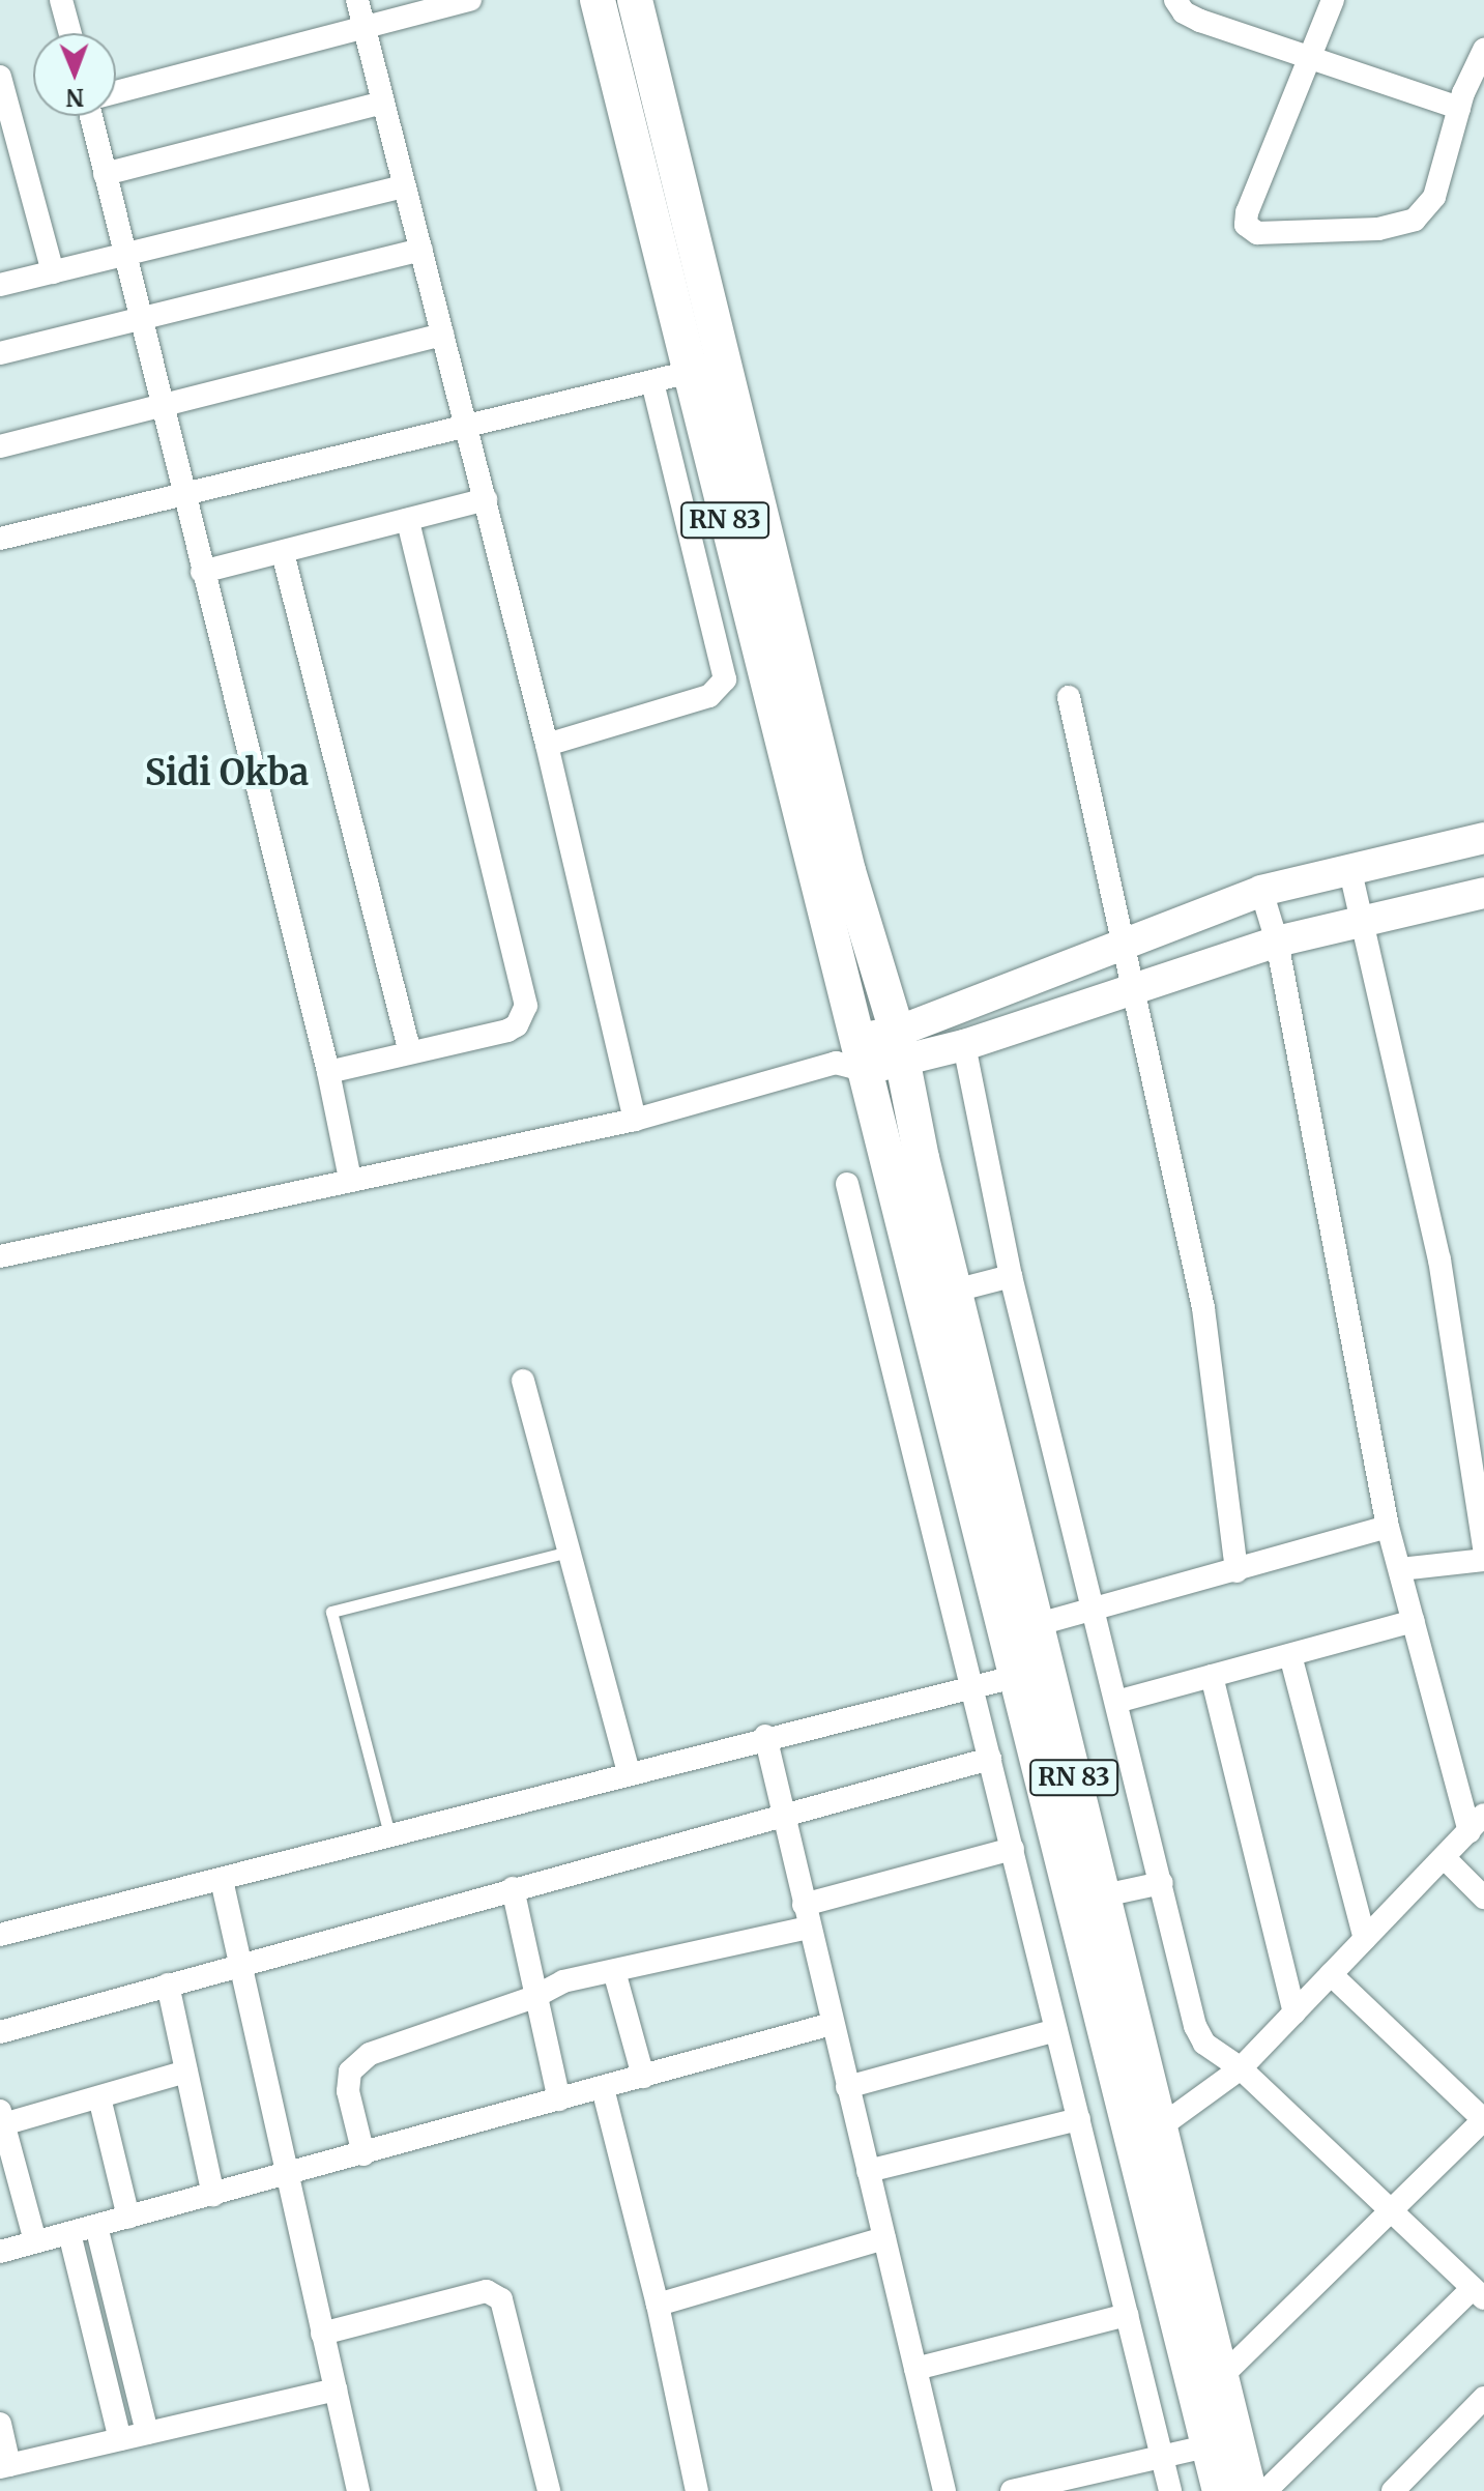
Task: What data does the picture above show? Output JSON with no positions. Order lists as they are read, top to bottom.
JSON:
{
  "streets": {
    "main road": ["RN 83"]
  },
  "districts": ["Sidi Okba"],
  "north": "bottom"
}
